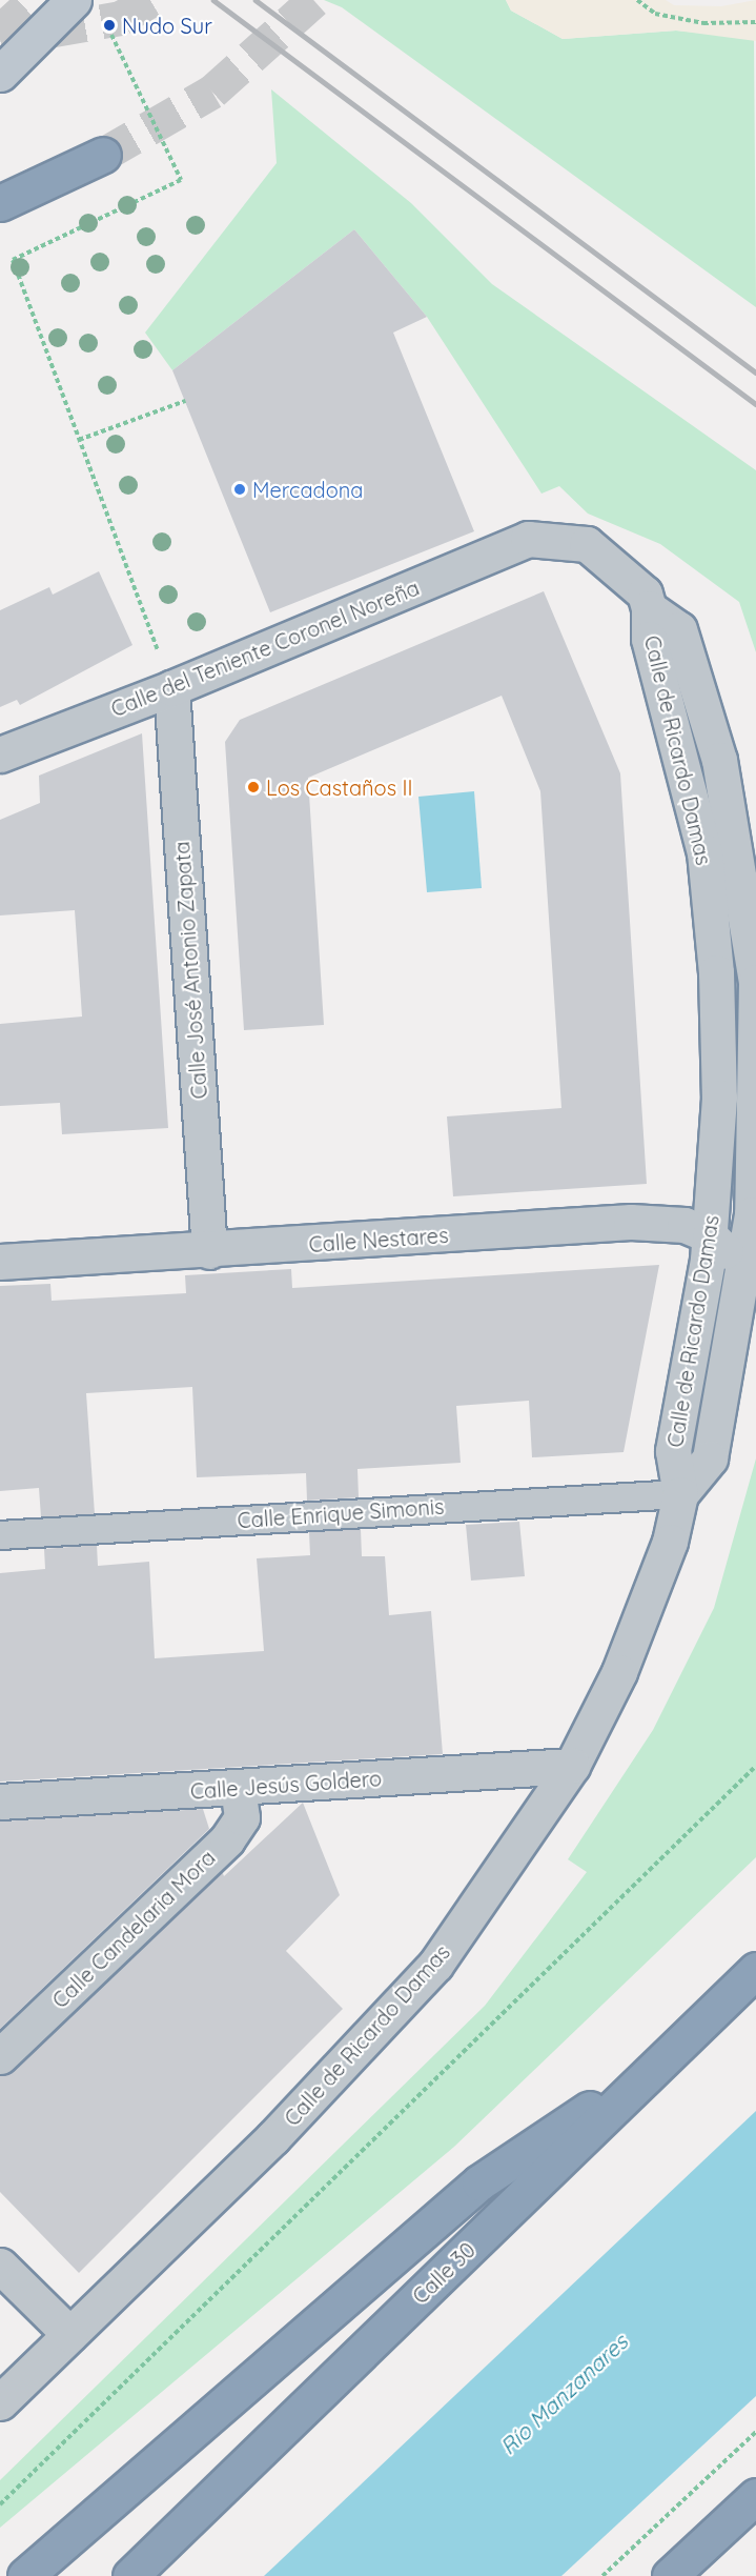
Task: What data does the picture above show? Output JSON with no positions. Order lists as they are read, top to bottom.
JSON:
{
  "streets": {
    "highway": ["Calle 30"],
    "street": [
      "Calle del Teniente Coronel Noreña",
      "Calle de Ricardo Damas",
      "Calle José Antonio Zapata",
      "Calle Nestares",
      "Calle Jesús Goldero",
      "Calle Candelaria Mora"
    ],
    "lane": ["Calle Enrique Simonis"]
  },
  "crossings": [
    ["Calle del Teniente Coronel Noreña", "Calle de Ricardo Damas"],
    ["Calle del Teniente Coronel Noreña", "Calle José Antonio Zapata"],
    ["Calle de Ricardo Damas", "Calle Nestares"],
    ["Calle de Ricardo Damas", "Calle Enrique Simonis"],
    ["Calle de Ricardo Damas", "Calle Jesús Goldero"],
    ["Calle José Antonio Zapata", "Calle Nestares"],
    ["Calle Jesús Goldero", "Calle Candelaria Mora"]
  ],
  "water": ["Río Manzanares"],
  "places": ["Nudo Sur", "Mercadona", "Los Castaños II"]
}
